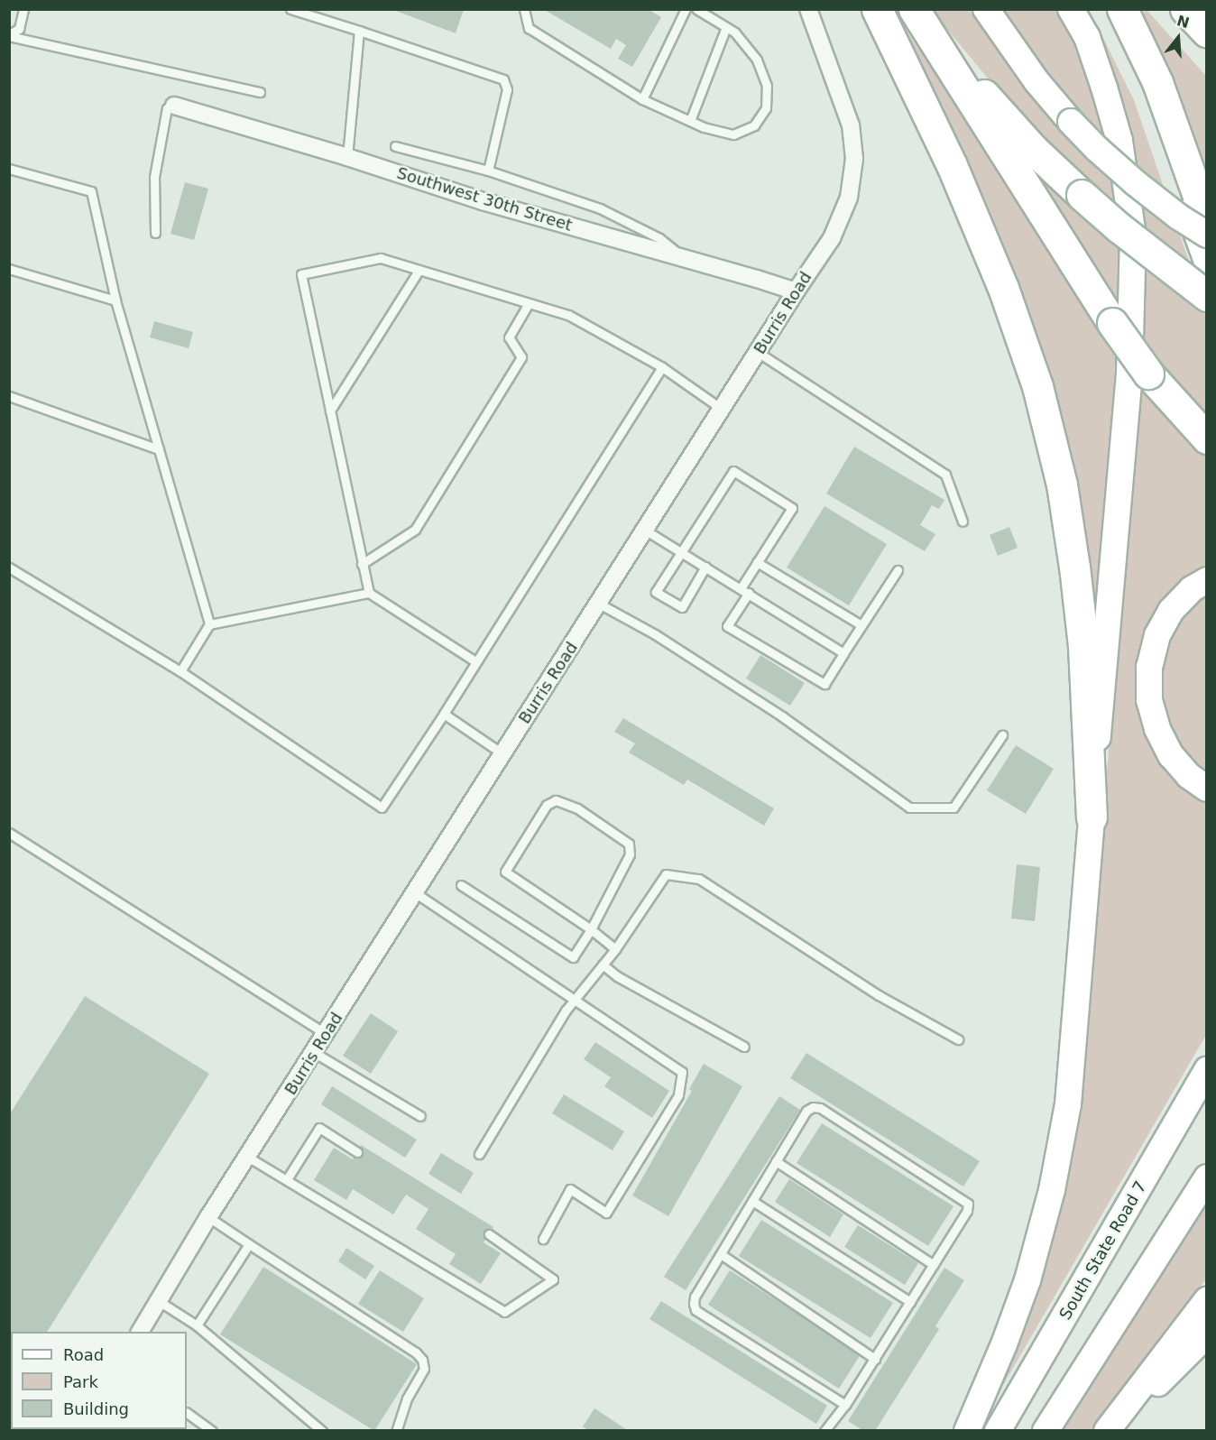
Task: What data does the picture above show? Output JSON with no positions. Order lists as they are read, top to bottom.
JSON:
{
  "streets": {
    "main road": ["South State Road 7"],
    "street": ["Southwest 30th Street", "Burris Road"]
  },
  "crossings": [
    ["Southwest 30th Street", "Burris Road"]
  ],
  "legend": ["Road", "Park", "Building"],
  "north": "top"
}
